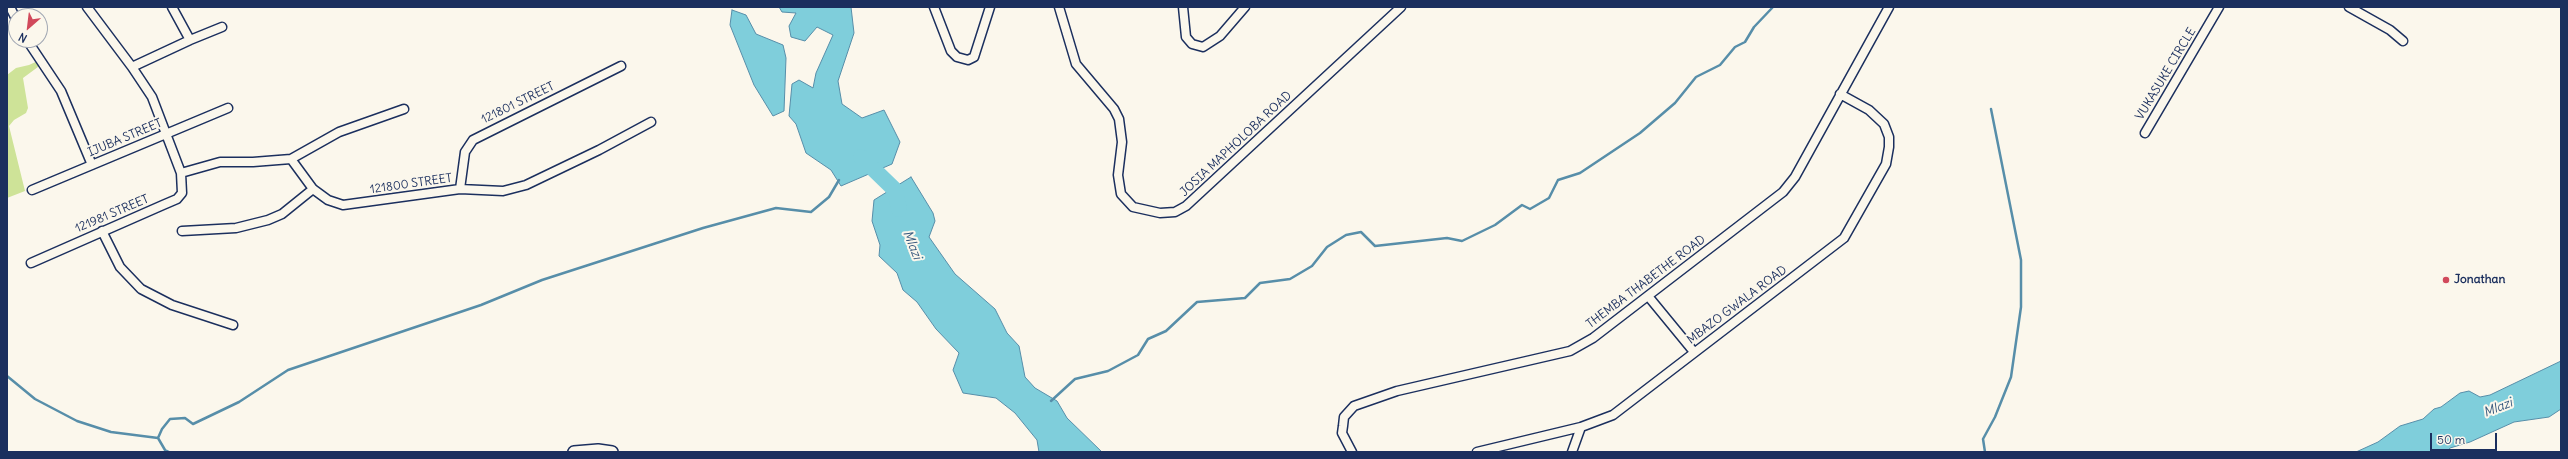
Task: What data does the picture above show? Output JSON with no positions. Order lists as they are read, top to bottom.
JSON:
{
  "streets": {
    "street": [
      "VUKASUKE CIRCLE",
      "121801 STREET",
      "IJUBA STREET",
      "JOSIA MAPHOLOBA ROAD",
      "121800 STREET",
      "121981 STREET",
      "THEMBA THABETHE ROAD",
      "MBAZO GWALA ROAD"
    ]
  },
  "crossings": [
    ["121801 STREET", "121800 STREET"],
    ["THEMBA THABETHE ROAD", "MBAZO GWALA ROAD"]
  ],
  "water": ["Mlazi"],
  "places": ["Jonathan"],
  "scale_bar": "50 m",
  "north": "bottom left"
}
